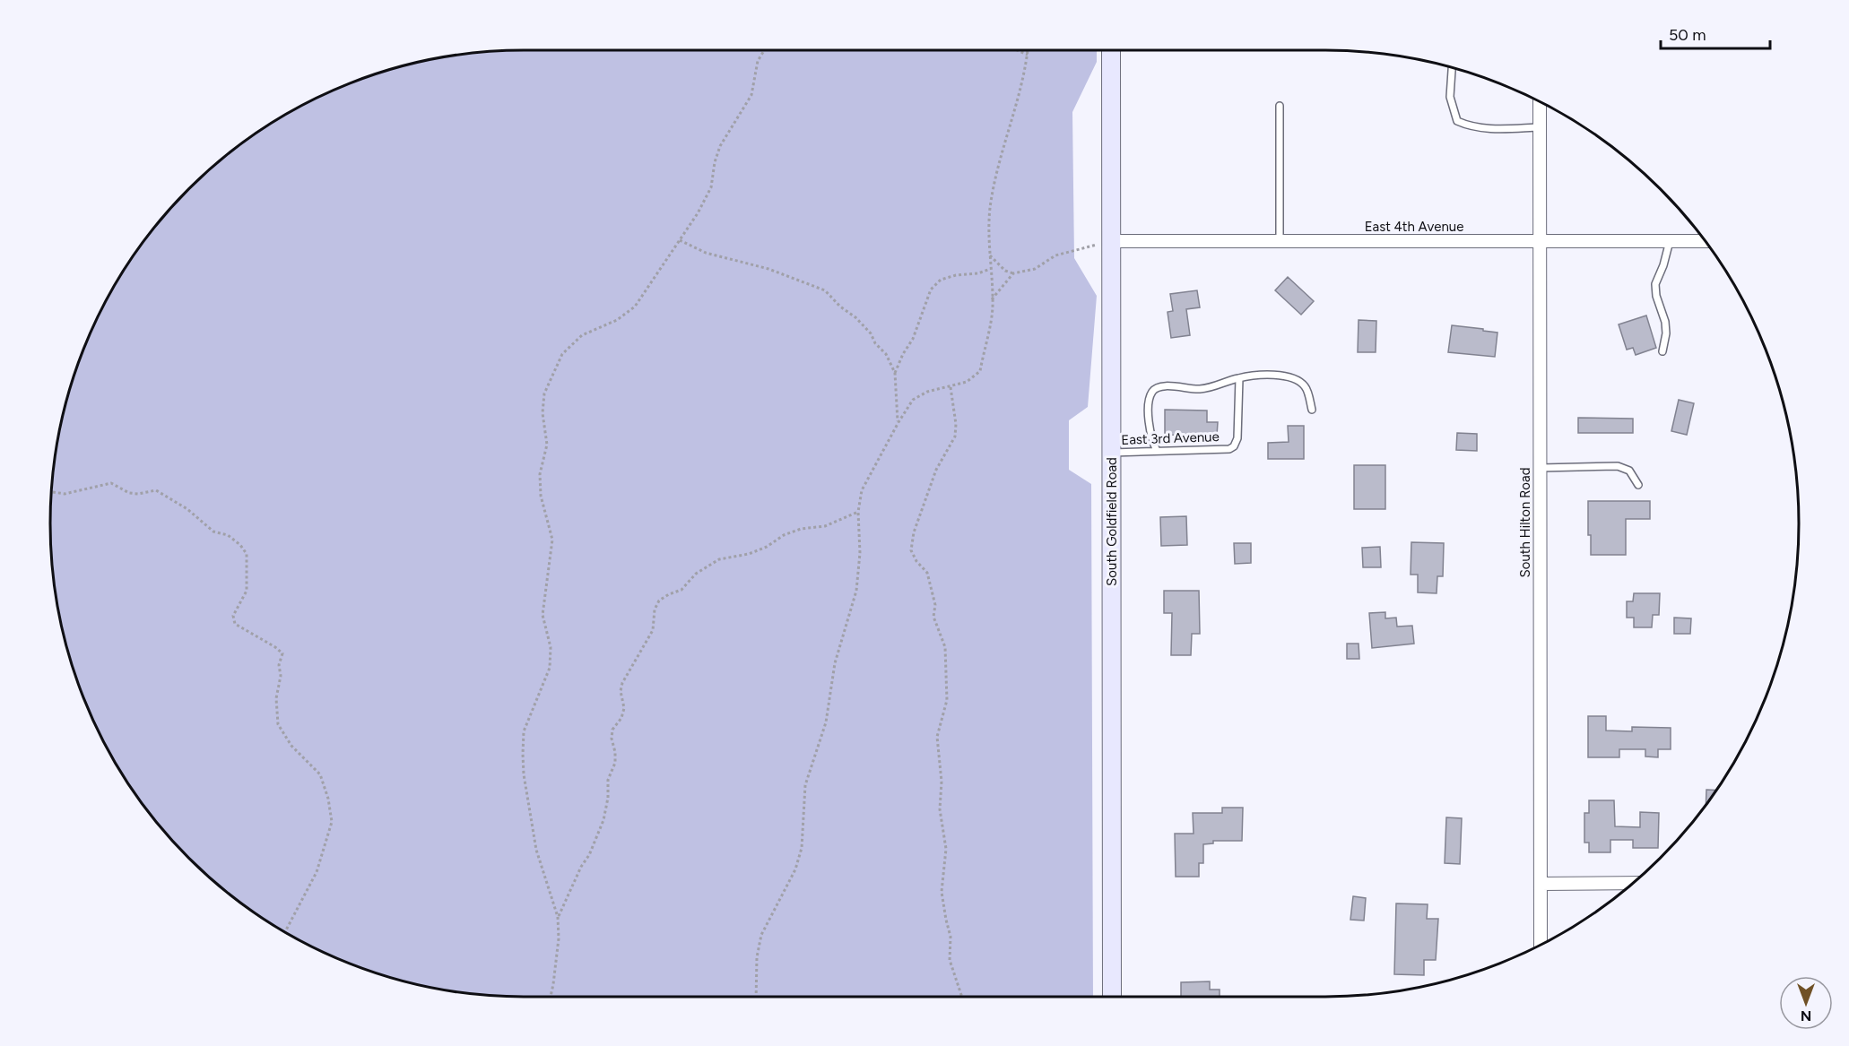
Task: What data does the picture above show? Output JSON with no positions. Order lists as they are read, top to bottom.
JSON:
{
  "streets": {
    "main road": ["South Goldfield Road"],
    "street": ["East 4th Avenue", "South Hilton Road"],
    "lane": ["East 3rd Avenue"]
  },
  "crossings": [
    ["East 4th Avenue", "South Goldfield Road"],
    ["East 4th Avenue", "South Hilton Road"],
    ["East 3rd Avenue", "South Goldfield Road"]
  ],
  "scale_bar": "50 m",
  "north": "bottom"
}
